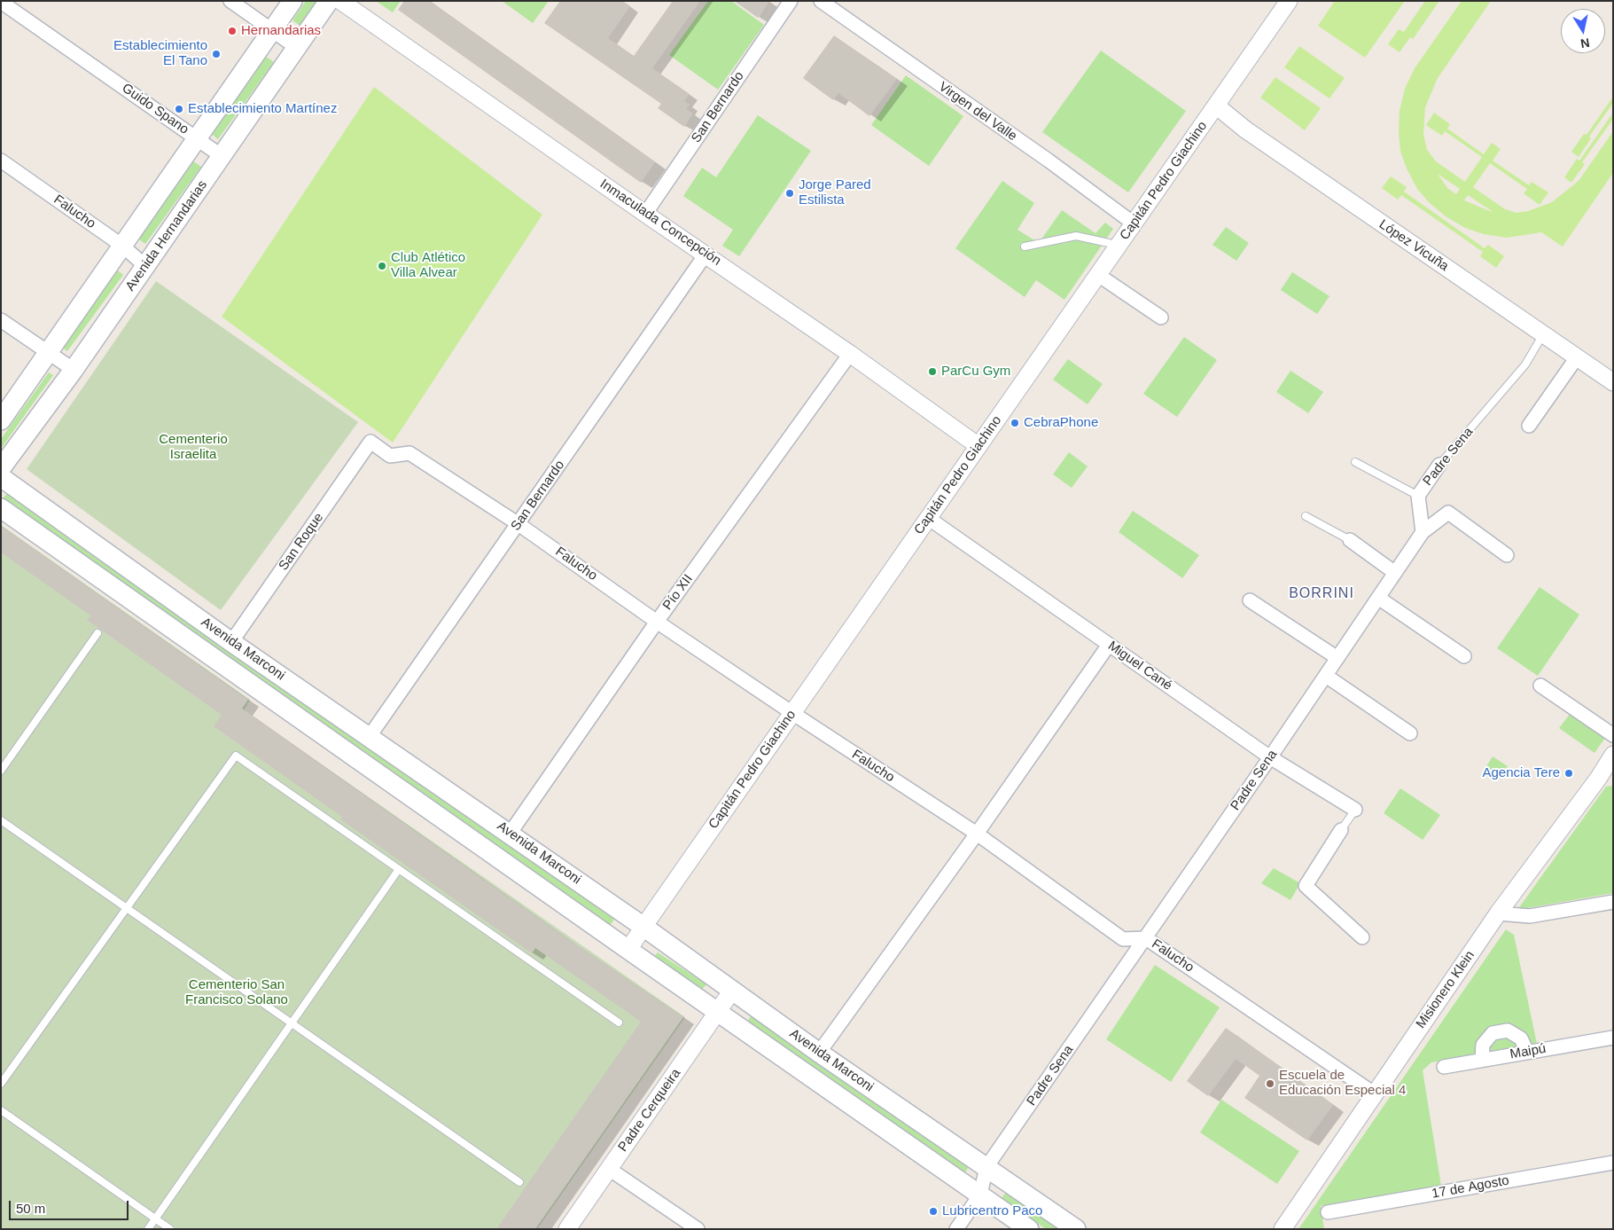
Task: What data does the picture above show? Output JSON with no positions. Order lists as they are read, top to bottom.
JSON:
{
  "streets": {
    "main road": ["Avenida Hernandarias", "Avenida Marconi"],
    "street": [
      "San Bernardo",
      "Guido Spano",
      "Virgen del Valle",
      "Capitán Pedro Giachino",
      "Falucho",
      "Inmaculada Concepción",
      "López Vicuña",
      "Padre Sena",
      "San Roque",
      "Pío XII",
      "Miguel Cané",
      "Misionero Klein",
      "Maipú",
      "Padre Cerqueira",
      "17 de Agosto"
    ]
  },
  "crossings": [
    ["San Bernardo", "Falucho"],
    ["San Bernardo", "Inmaculada Concepción"],
    ["San Bernardo", "Avenida Marconi"],
    ["Guido Spano", "Avenida Hernandarias"],
    ["Virgen del Valle", "Capitán Pedro Giachino"],
    ["Capitán Pedro Giachino", "Falucho"],
    ["Capitán Pedro Giachino", "Inmaculada Concepción"],
    ["Capitán Pedro Giachino", "López Vicuña"],
    ["Capitán Pedro Giachino", "Avenida Marconi"],
    ["Capitán Pedro Giachino", "Miguel Cané"],
    ["Falucho", "Avenida Hernandarias"],
    ["Falucho", "Padre Sena"],
    ["Falucho", "San Roque"],
    ["Falucho", "Pío XII"],
    ["Falucho", "Misionero Klein"],
    ["Inmaculada Concepción", "Pío XII"],
    ["López Vicuña", "Padre Sena"],
    ["Padre Sena", "Avenida Marconi"],
    ["Padre Sena", "Miguel Cané"],
    ["San Roque", "Avenida Marconi"],
    ["Pío XII", "Avenida Marconi"],
    ["Avenida Marconi", "Padre Cerqueira"]
  ],
  "districts": ["BORRINI"],
  "parks": ["Cementerio Israelita", "Cementerio San Francisco Solano"],
  "places": [
    "Hernandarias",
    "Establecimiento El Tano",
    "Establecimiento Martínez",
    "Jorge Pared Estilista",
    "Club Atlético Villa Alvear",
    "ParCu Gym",
    "CebraPhone",
    "Agencia Tere",
    "Escuela de Educación Especial 4",
    "Lubricentro Paco"
  ],
  "scale_bar": "50 m",
  "north": "bottom"
}
